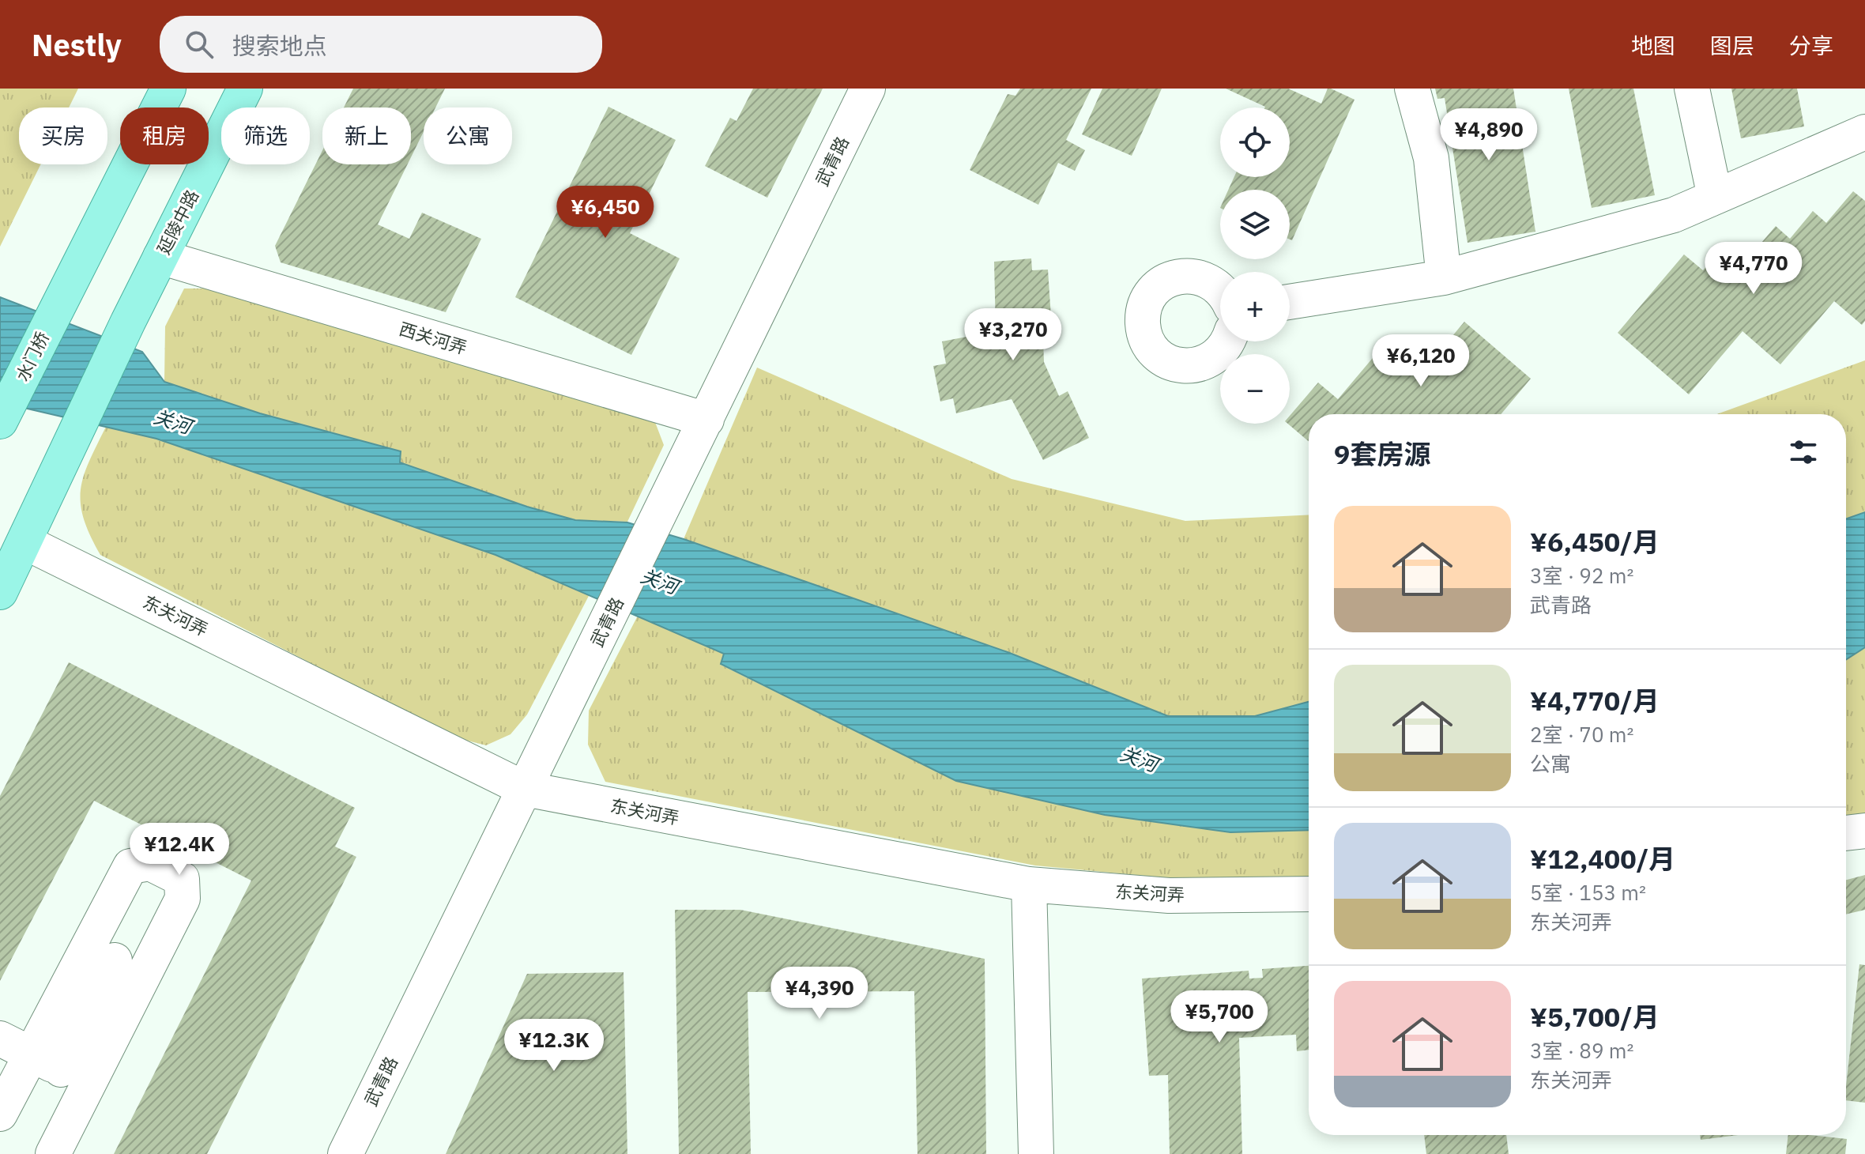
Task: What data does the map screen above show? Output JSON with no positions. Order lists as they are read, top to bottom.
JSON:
{
  "streets": {
    "main road": ["延陵中路", "水门桥"],
    "street": ["武青路", "西关河弄", "东关河弄"]
  },
  "crossings": [
    ["武青路", "西关河弄"],
    ["武青路", "东关河弄"],
    ["延陵中路", "西关河弄"],
    ["延陵中路", "东关河弄"]
  ],
  "water": ["关河"],
  "page": {
    "header": "Nestly",
    "search": "搜索地点",
    "nav": ["地图", "图层", "分享"],
    "map_buttons": ["+", "−"],
    "chip": [
      "买房",
      "租房",
      "筛选",
      "新上",
      "公寓"
    ],
    "price": [
      "¥4,890",
      "¥6,450",
      "¥4,770",
      "¥3,270",
      "¥6,120",
      "¥12.4K",
      "¥4,390",
      "¥5,700",
      "¥12.3K"
    ],
    "heading": "9套房源",
    "list": [
      {
        "name": "¥6,450/月",
        "note": "3室 · 92 m² · 武青路"
      },
      {
        "name": "¥4,770/月",
        "note": "2室 · 70 m² · 公寓"
      },
      {
        "name": "¥12,400/月",
        "note": "5室 · 153 m² · 东关河弄"
      },
      {
        "name": "¥5,700/月",
        "note": "3室 · 89 m² · 东关河弄"
      }
    ]
  }
}
